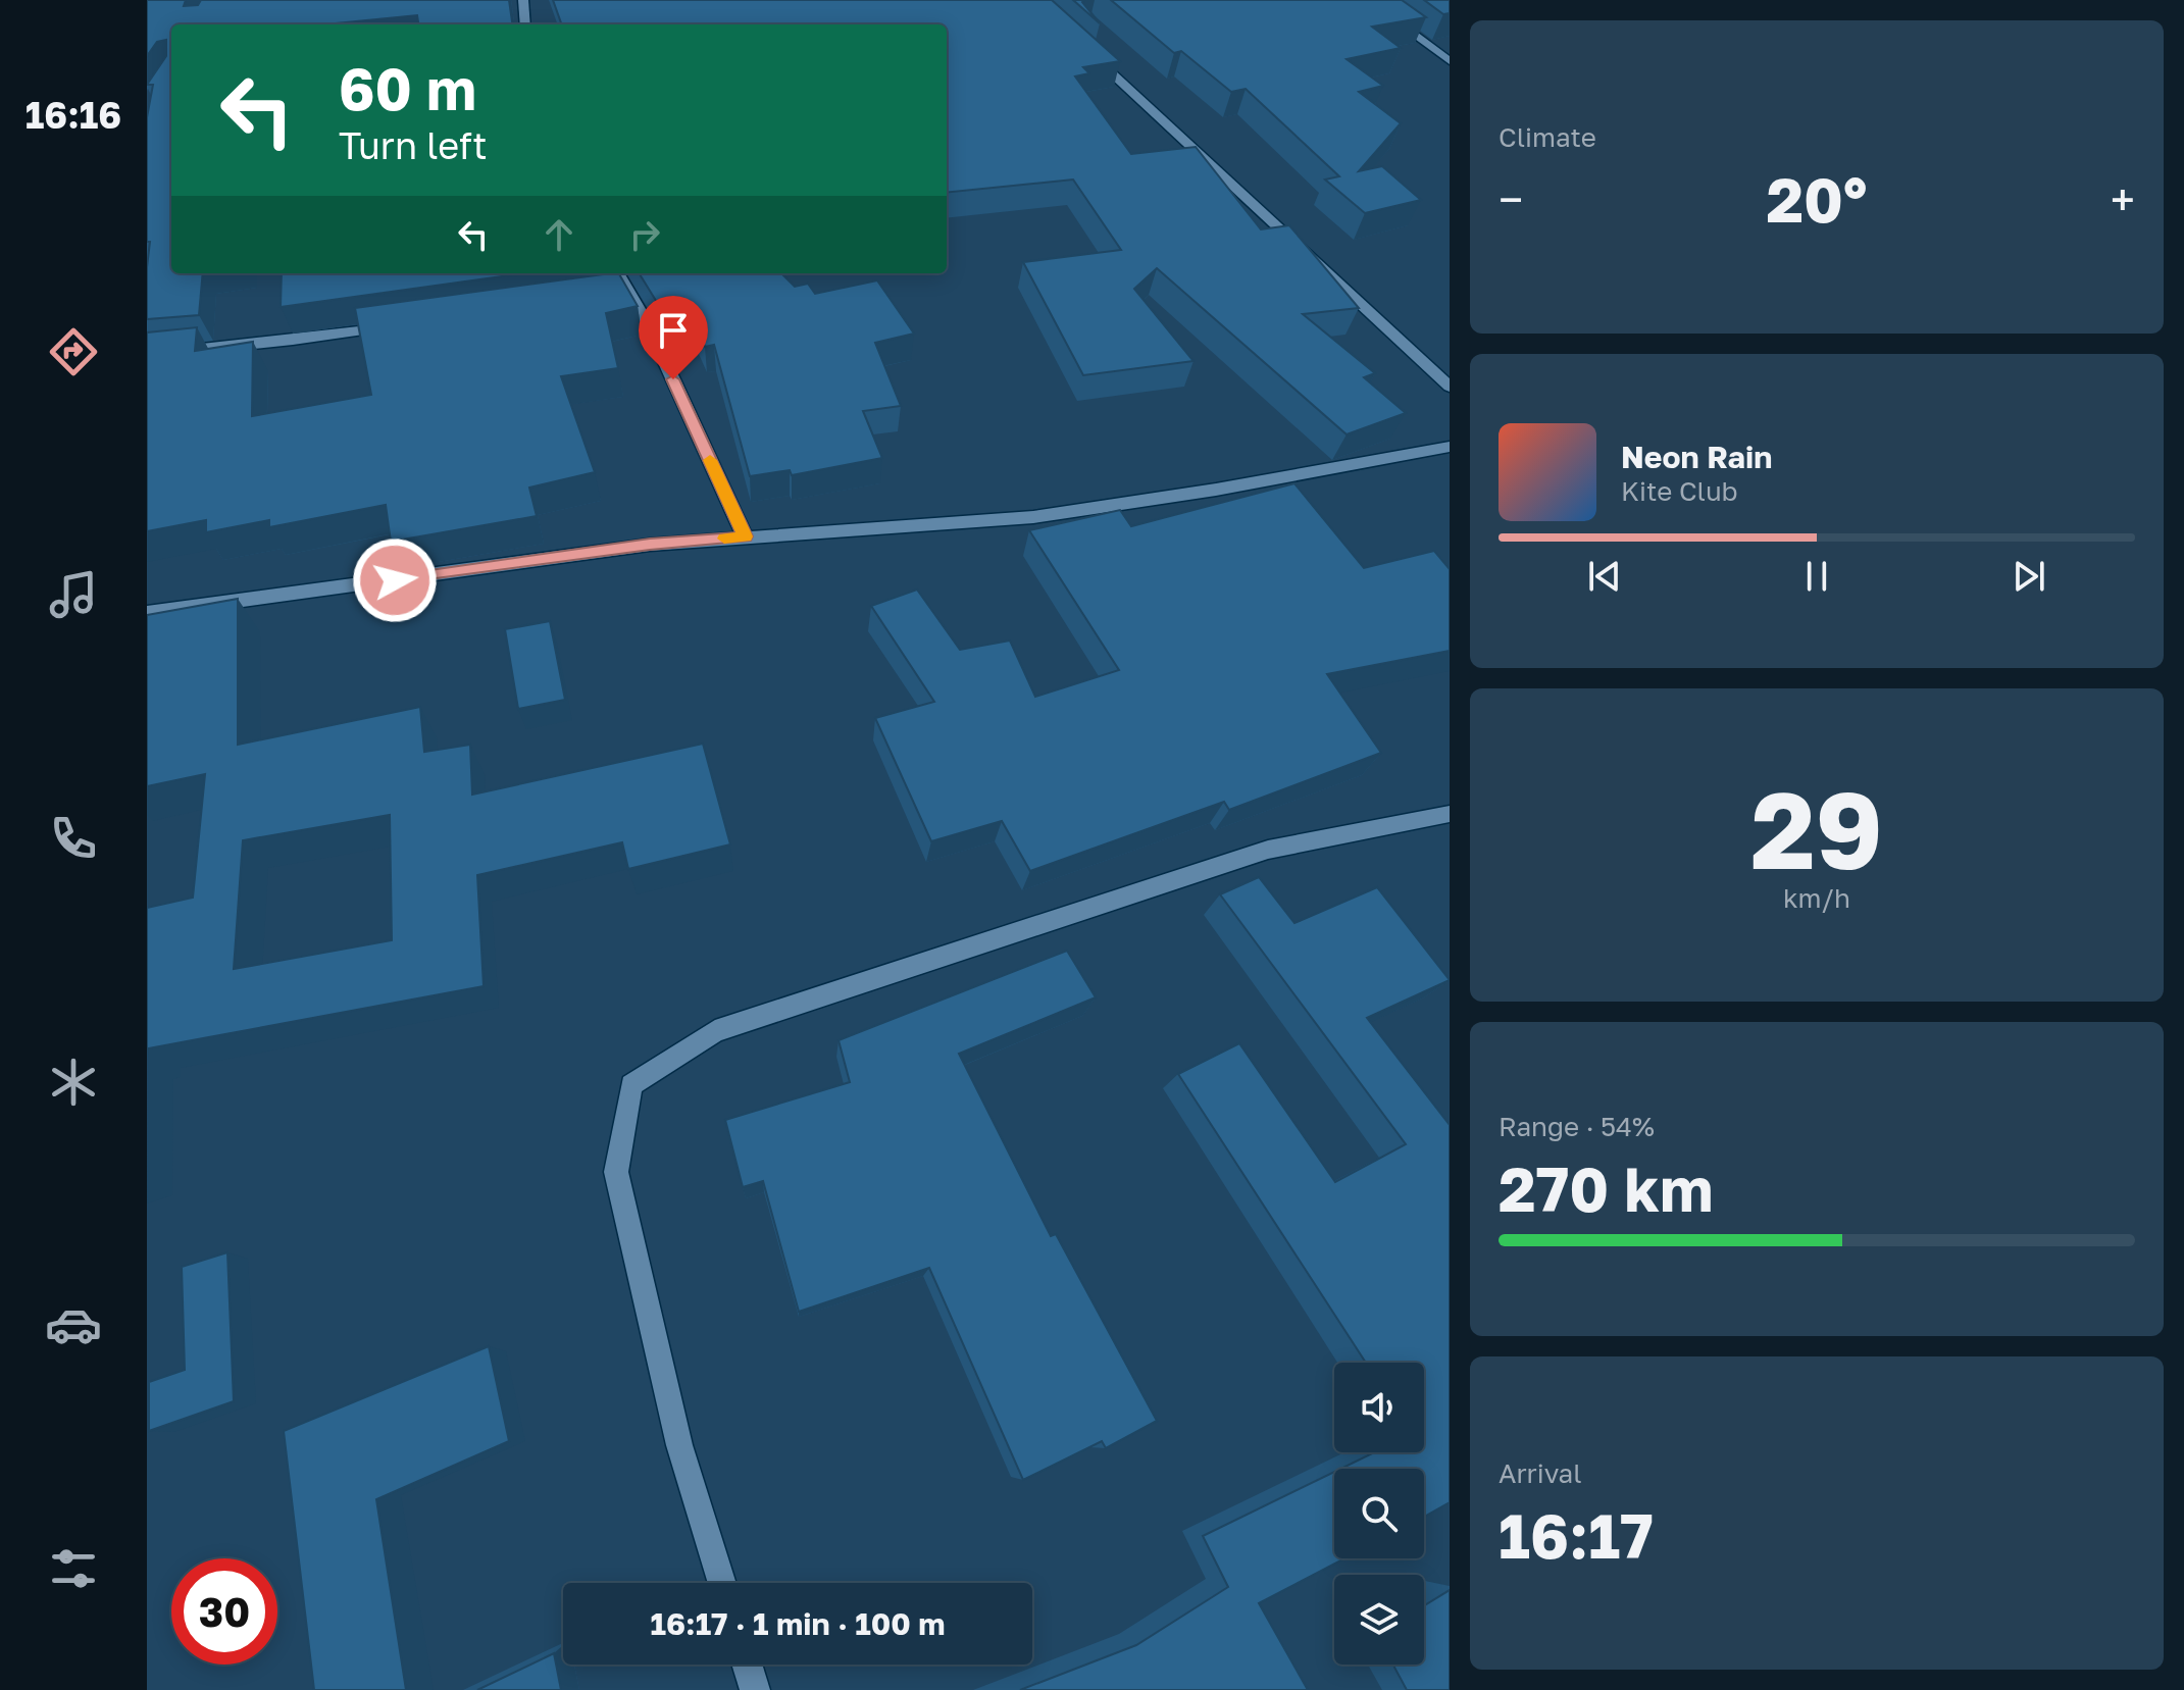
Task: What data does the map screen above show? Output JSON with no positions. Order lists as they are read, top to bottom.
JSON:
{
  "page": {
    "tabs": "16:16",
    "tile": [
      "Climate",
      ["29", "km/h"],
      ["Range · 54%", "270 km"],
      ["Arrival", "16:17"]
    ],
    "turn": ["60 m", "Turn left"],
    "heat": ["−", "20°", "+"],
    "song": ["Neon Rain", "Kite Club"],
    "limit": "30",
    "trip": "16:17 · 1 min · 100 m"
  }
}
